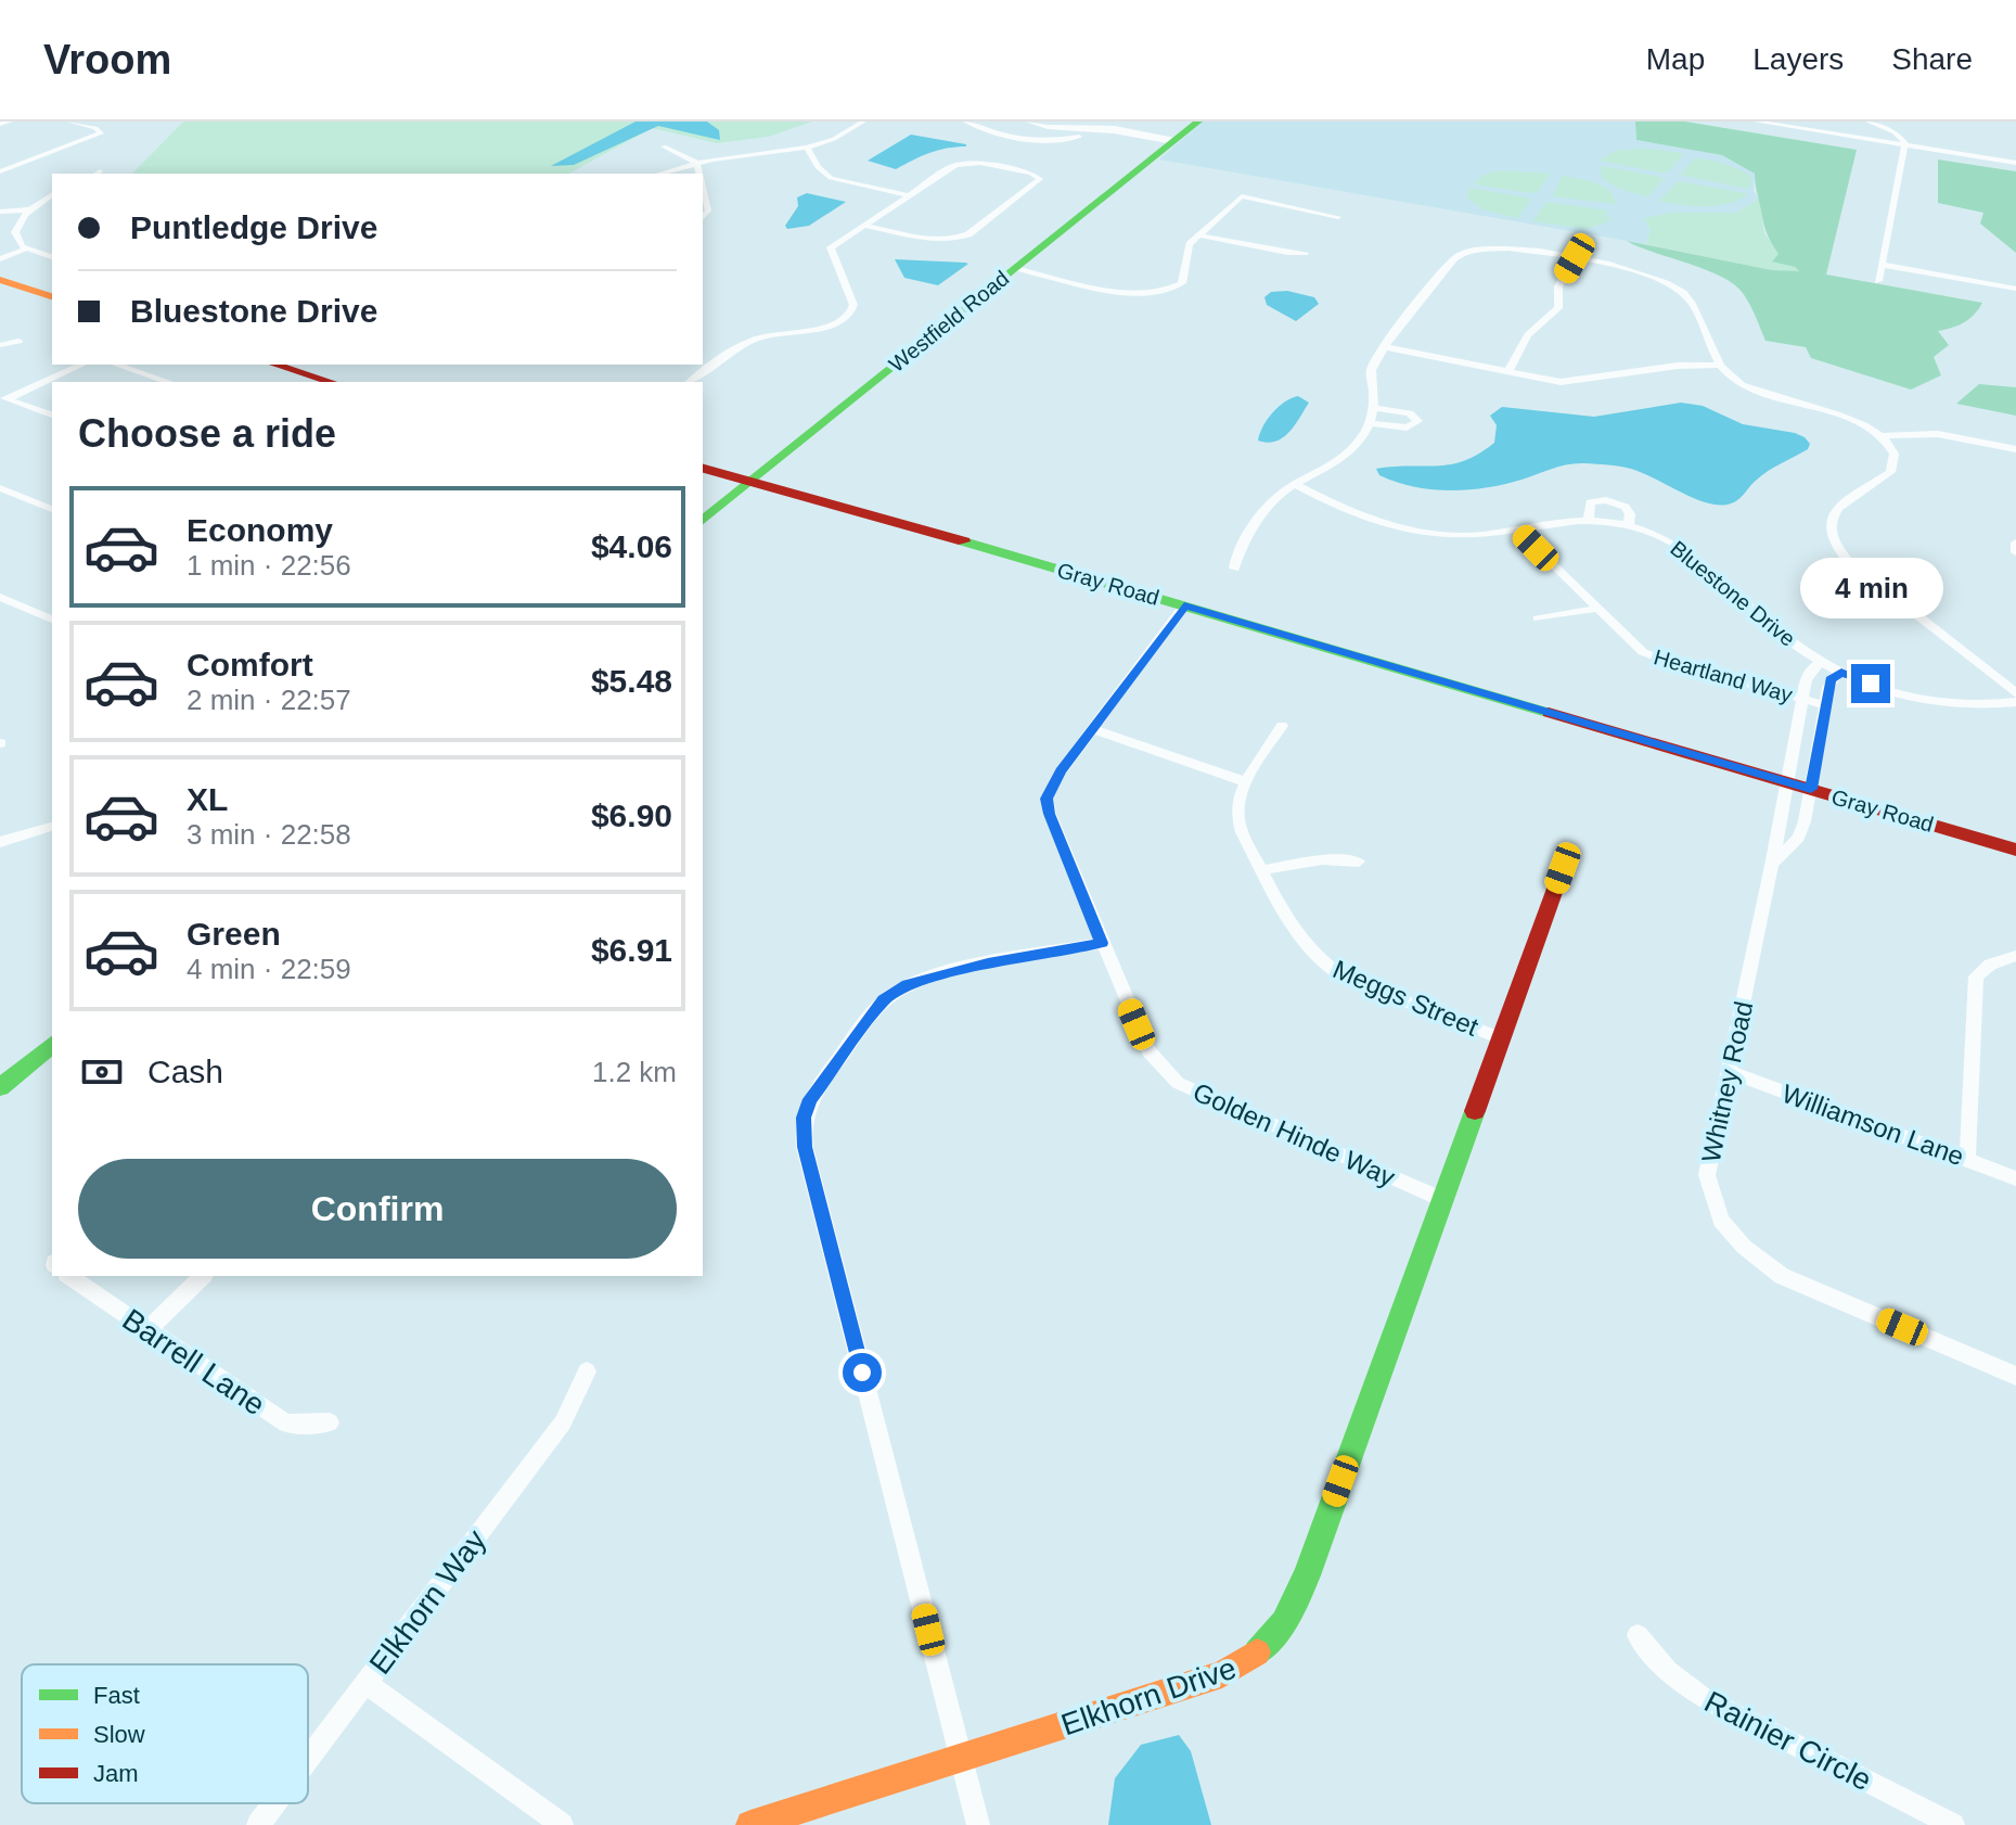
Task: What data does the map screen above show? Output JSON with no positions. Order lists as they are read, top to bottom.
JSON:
{
  "streets": {
    "street": [
      "Westfield Road",
      "Gray Road",
      "Bluestone Drive",
      "Heartland Way",
      "Meggs Street",
      "Whitney Road",
      "Williamson Lane",
      "Golden Hinde Way",
      "Barrell Lane",
      "Elkhorn Way",
      "Elkhorn Drive",
      "Rainier Circle"
    ]
  },
  "crossings": [
    ["Westfield Road", "Gray Road"],
    ["Gray Road", "Whitney Road"],
    ["Gray Road", "Golden Hinde Way"],
    ["Bluestone Drive", "Heartland Way"],
    ["Bluestone Drive", "Whitney Road"],
    ["Heartland Way", "Whitney Road"],
    ["Meggs Street", "Elkhorn Drive"],
    ["Whitney Road", "Williamson Lane"],
    ["Golden Hinde Way", "Elkhorn Drive"]
  ],
  "legend": ["Fast", "Slow", "Jam"],
  "page": {
    "header": "Vroom",
    "nav": ["Map", "Layers", "Share"],
    "banner": ["Puntledge Drive", "Bluestone Drive"],
    "heading": "Choose a ride",
    "list": [
      {
        "name": "Economy",
        "note": "1 min · 22:56",
        "value": "$4.06"
      },
      {
        "name": "Comfort",
        "note": "2 min · 22:57",
        "value": "$5.48"
      },
      {
        "name": "XL",
        "note": "3 min · 22:58",
        "value": "$6.90"
      },
      {
        "name": "Green",
        "note": "4 min · 22:59",
        "value": "$6.91"
      }
    ],
    "bubble": "4 min",
    "pay": ["Cash", "1.2 km"],
    "buttons": "Confirm"
  }
}
